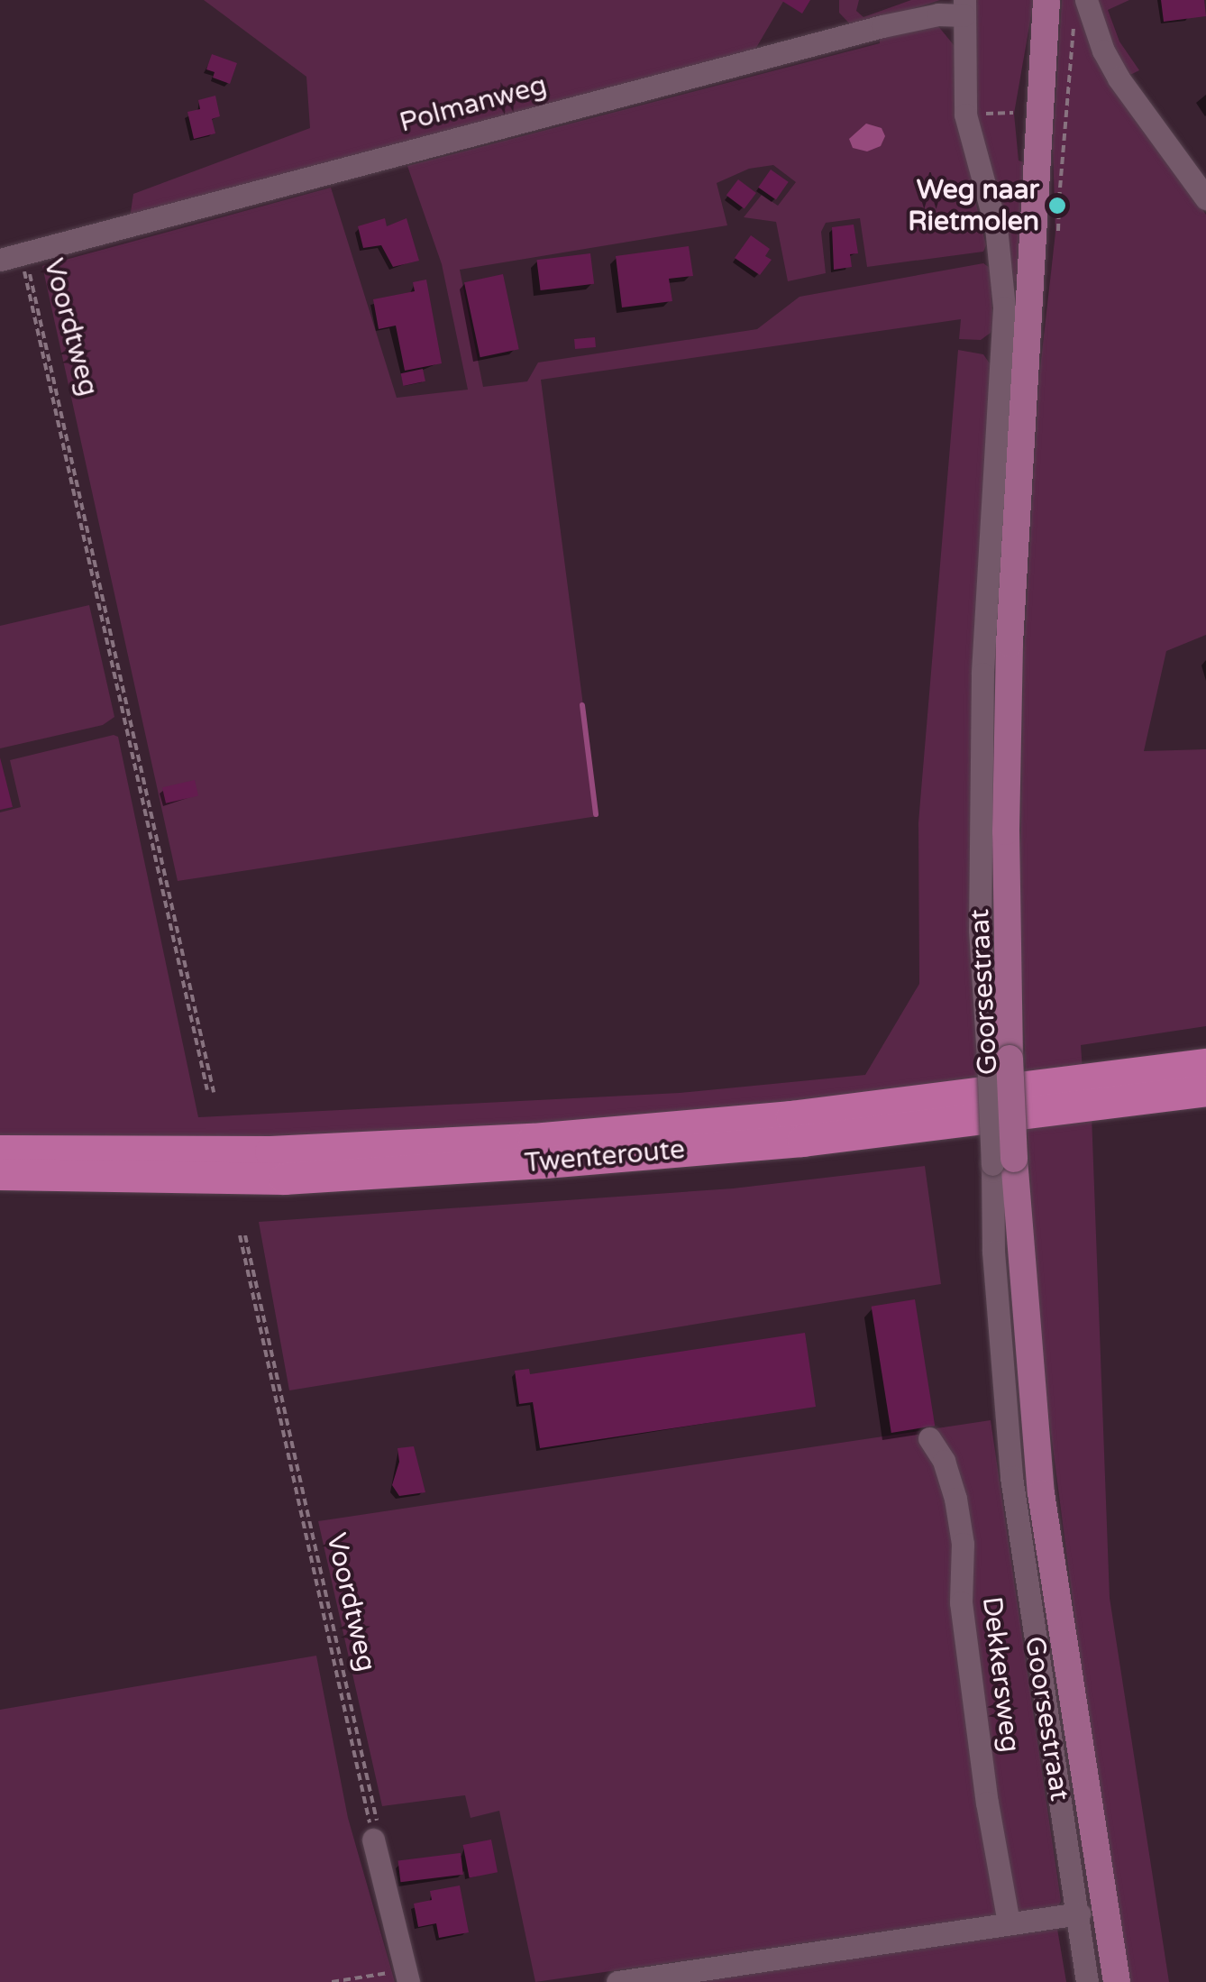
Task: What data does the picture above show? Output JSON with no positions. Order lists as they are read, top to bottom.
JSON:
{
  "streets": {
    "highway": ["Twenteroute"],
    "main road": ["Goorsestraat"],
    "street": ["Polmanweg", "Dekkersweg"],
    "path": ["Voordtweg"]
  },
  "crossings": [
    ["Polmanweg", "Voordtweg"],
    ["Polmanweg", "Goorsestraat"]
  ],
  "places": ["Weg naar Rietmolen"]
}
